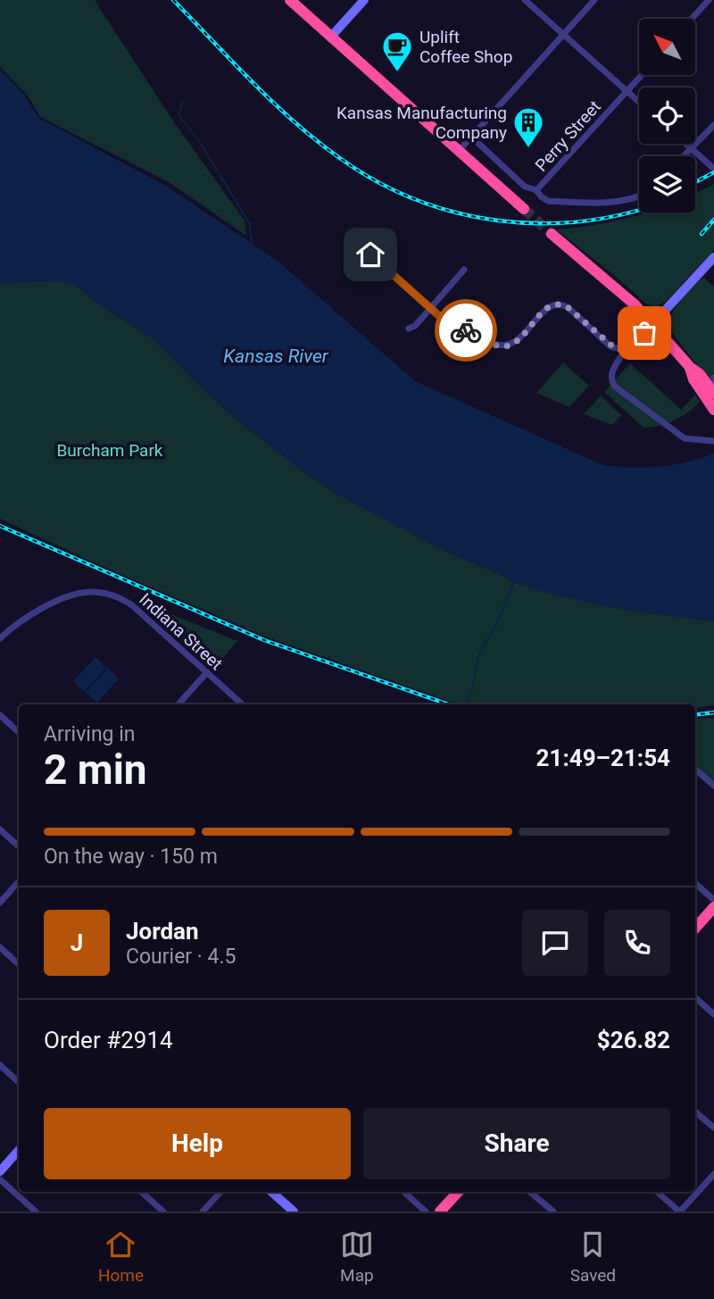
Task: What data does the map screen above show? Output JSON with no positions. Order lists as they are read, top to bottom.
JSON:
{
  "streets": {
    "street": ["Perry Street", "Indiana Street"]
  },
  "water": ["Kansas River"],
  "parks": ["Burcham Park"],
  "places": {
    "cafe": ["Uplift Coffee Shop"],
    "building": ["Kansas Manufacturing Company"]
  },
  "north": "top left",
  "page": {
    "heading": ["2 min", "Arriving in", "21:49–21:54"],
    "panel": [
      "Jordan",
      "Courier · 4.5",
      "Order #2914",
      "$26.82"
    ],
    "bar": "On the way · 150 m",
    "round": "J",
    "buttons": ["Help", "Share"],
    "tabs": ["Home", "Map", "Saved"]
  }
}
